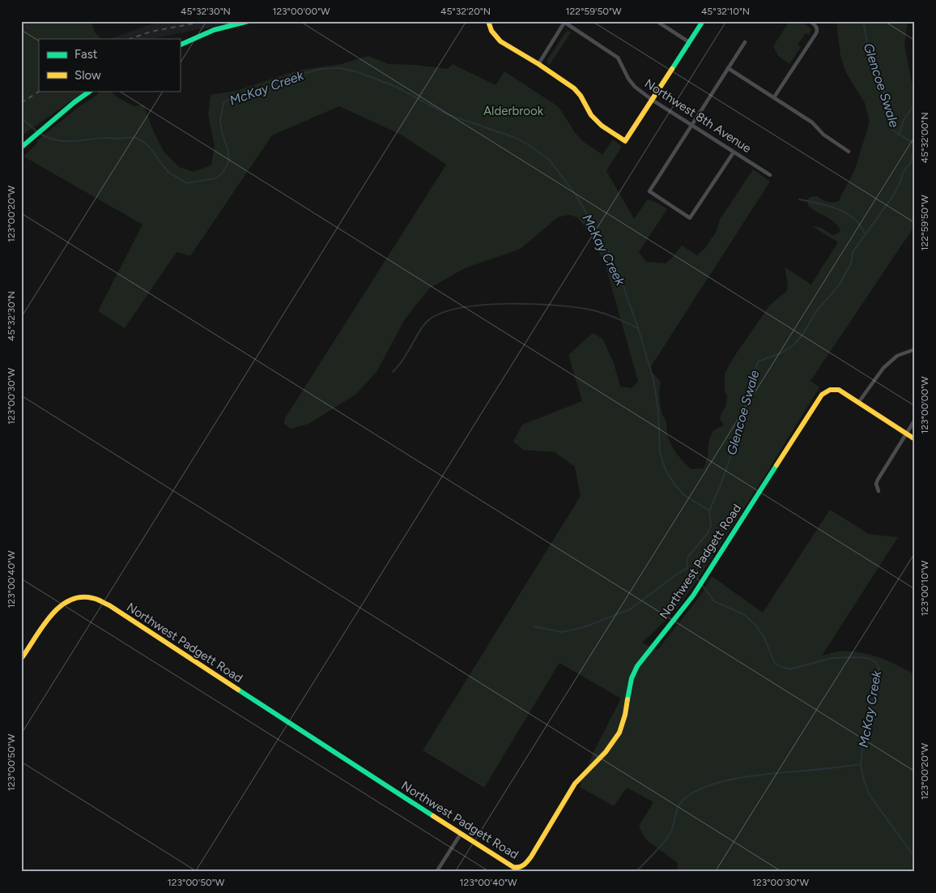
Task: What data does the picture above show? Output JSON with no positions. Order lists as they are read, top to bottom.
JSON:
{
  "streets": {
    "street": ["Northwest 8th Avenue", "Northwest Padgett Road"]
  },
  "water": ["Glencoe Swale", "McKay Creek"],
  "parks": ["Alderbrook"],
  "legend": ["Fast", "Slow"],
  "coordinates": [
    "45°32'30\"N",
    "123°00'00\"W",
    "45°32'20\"N",
    "122°59'50\"W",
    "45°32'10\"N",
    "45°32'00\"N",
    "123°00'20\"W",
    "123°00'30\"W",
    "123°00'40\"W",
    "123°00'10\"W",
    "123°00'50\"W"
  ]
}
